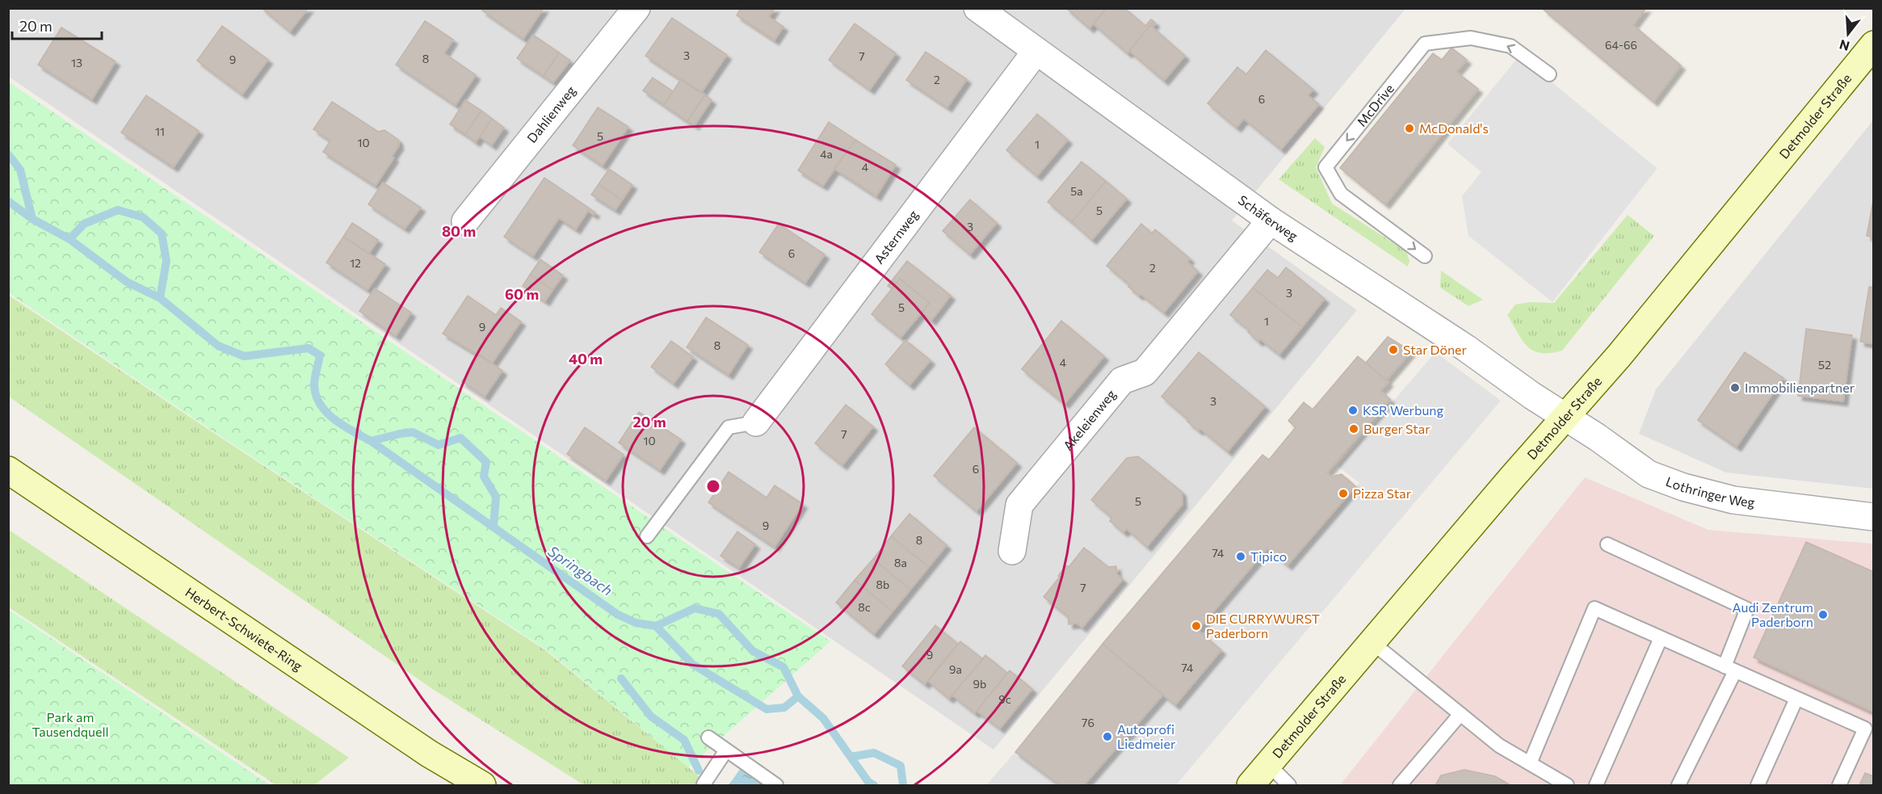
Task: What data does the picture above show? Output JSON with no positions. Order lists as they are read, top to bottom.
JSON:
{
  "streets": {
    "main road": ["Detmolder Straße", "Herbert-Schwiete-Ring"],
    "street": [
      "Dahlienweg",
      "Schäferweg",
      "Asternweg",
      "Akeleienweg",
      "Lothringer Weg"
    ],
    "lane": ["McDrive"]
  },
  "crossings": [
    ["Detmolder Straße", "Schäferweg"],
    ["Detmolder Straße", "Lothringer Weg"],
    ["Schäferweg", "Asternweg"],
    ["Schäferweg", "Akeleienweg"],
    ["Schäferweg", "Lothringer Weg"]
  ],
  "water": ["Springbach"],
  "parks": ["Park am Tausendquell"],
  "places": [
    "McDonald's",
    "Star Döner",
    "Immobilienpartner",
    "KSR Werbung",
    "Burger Star",
    "Pizza Star",
    "Tipico",
    "Audi Zentrum Paderborn",
    "DIE CURRYWURST Paderborn",
    "Autoprofi Liedmeier"
  ],
  "house_numbers": [
    "64-66",
    "3",
    "7",
    "8",
    "9",
    "13",
    "2",
    "6",
    "11",
    "5",
    "10",
    "1",
    "4a",
    "4",
    "5a",
    "5",
    "3",
    "6",
    "12",
    "2",
    "3",
    "5",
    "1",
    "9",
    "8",
    "4",
    "52",
    "3",
    "7",
    "10",
    "6",
    "5",
    "9",
    "8",
    "74",
    "8a",
    "8b",
    "7",
    "8c",
    "9",
    "74",
    "9a",
    "9b",
    "9c",
    "76"
  ],
  "scale_bar": "20 m",
  "north": "bottom",
  "rings": [
    "80 m",
    "60 m",
    "40 m",
    "20 m"
  ]
}
